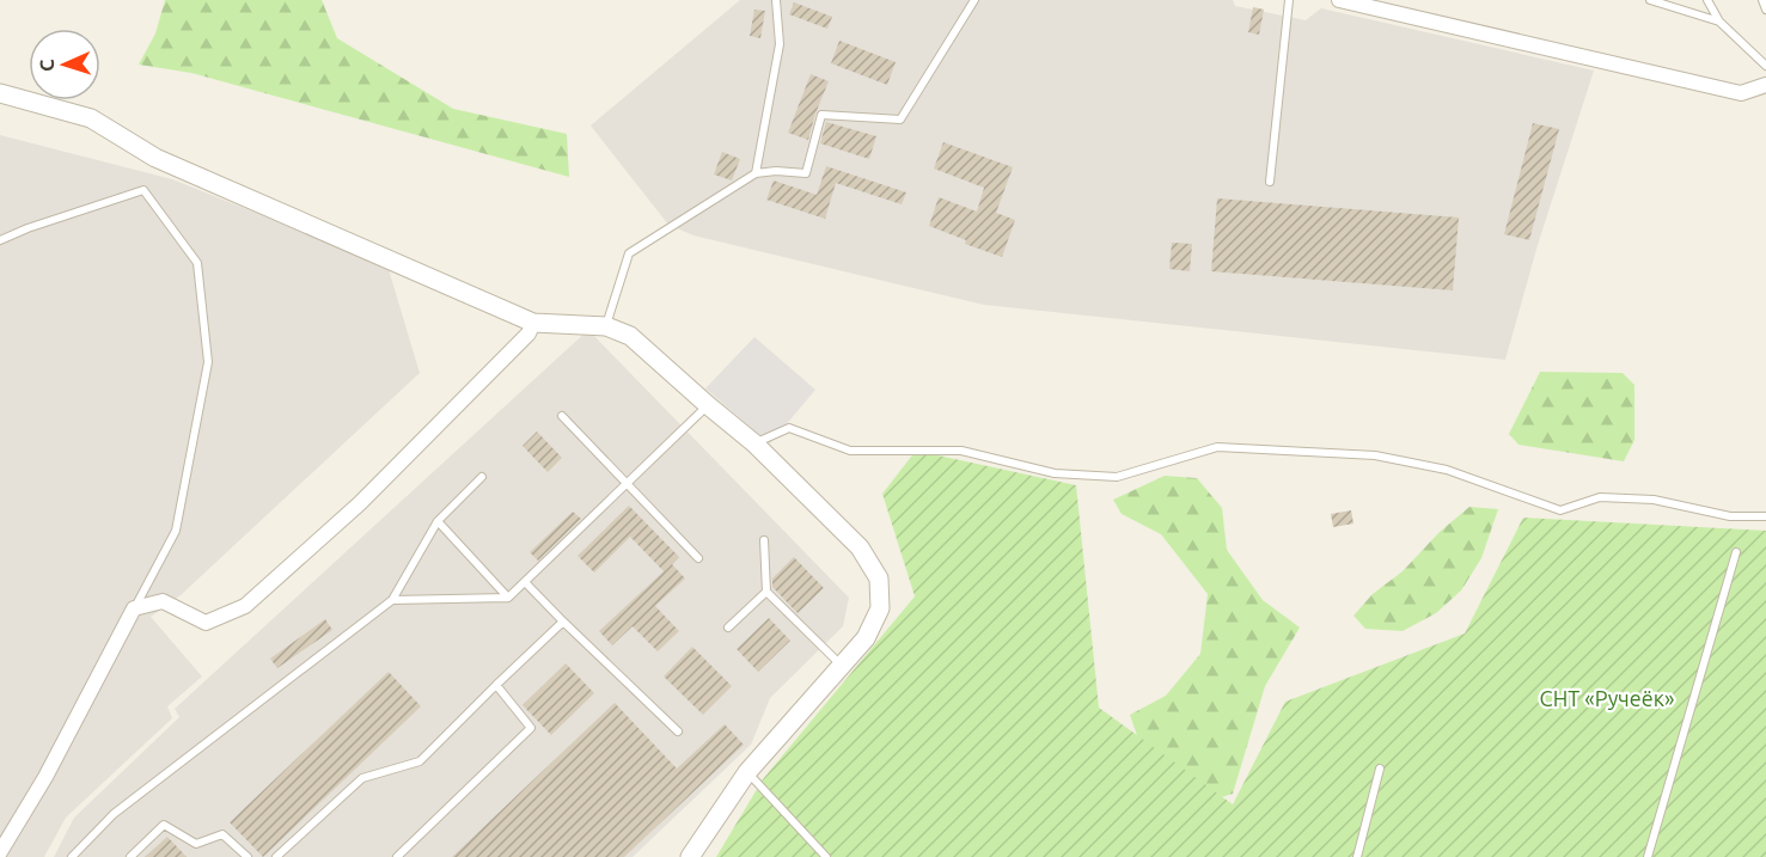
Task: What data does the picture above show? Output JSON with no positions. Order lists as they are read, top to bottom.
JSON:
{
  "parks": ["СНТ «Ручеёк»"],
  "north": "left"
}
